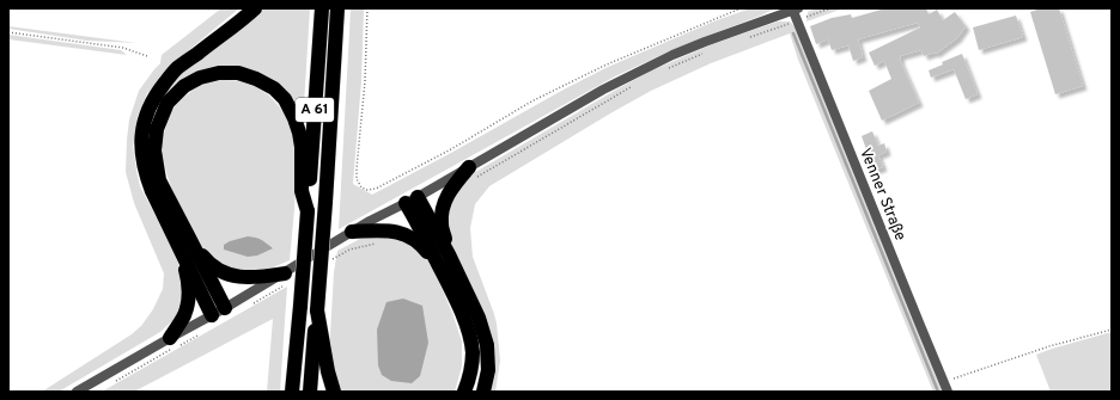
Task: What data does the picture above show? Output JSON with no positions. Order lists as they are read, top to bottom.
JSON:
{
  "streets": {
    "highway": ["A 61"],
    "street": ["Venner Straße"]
  }
}
